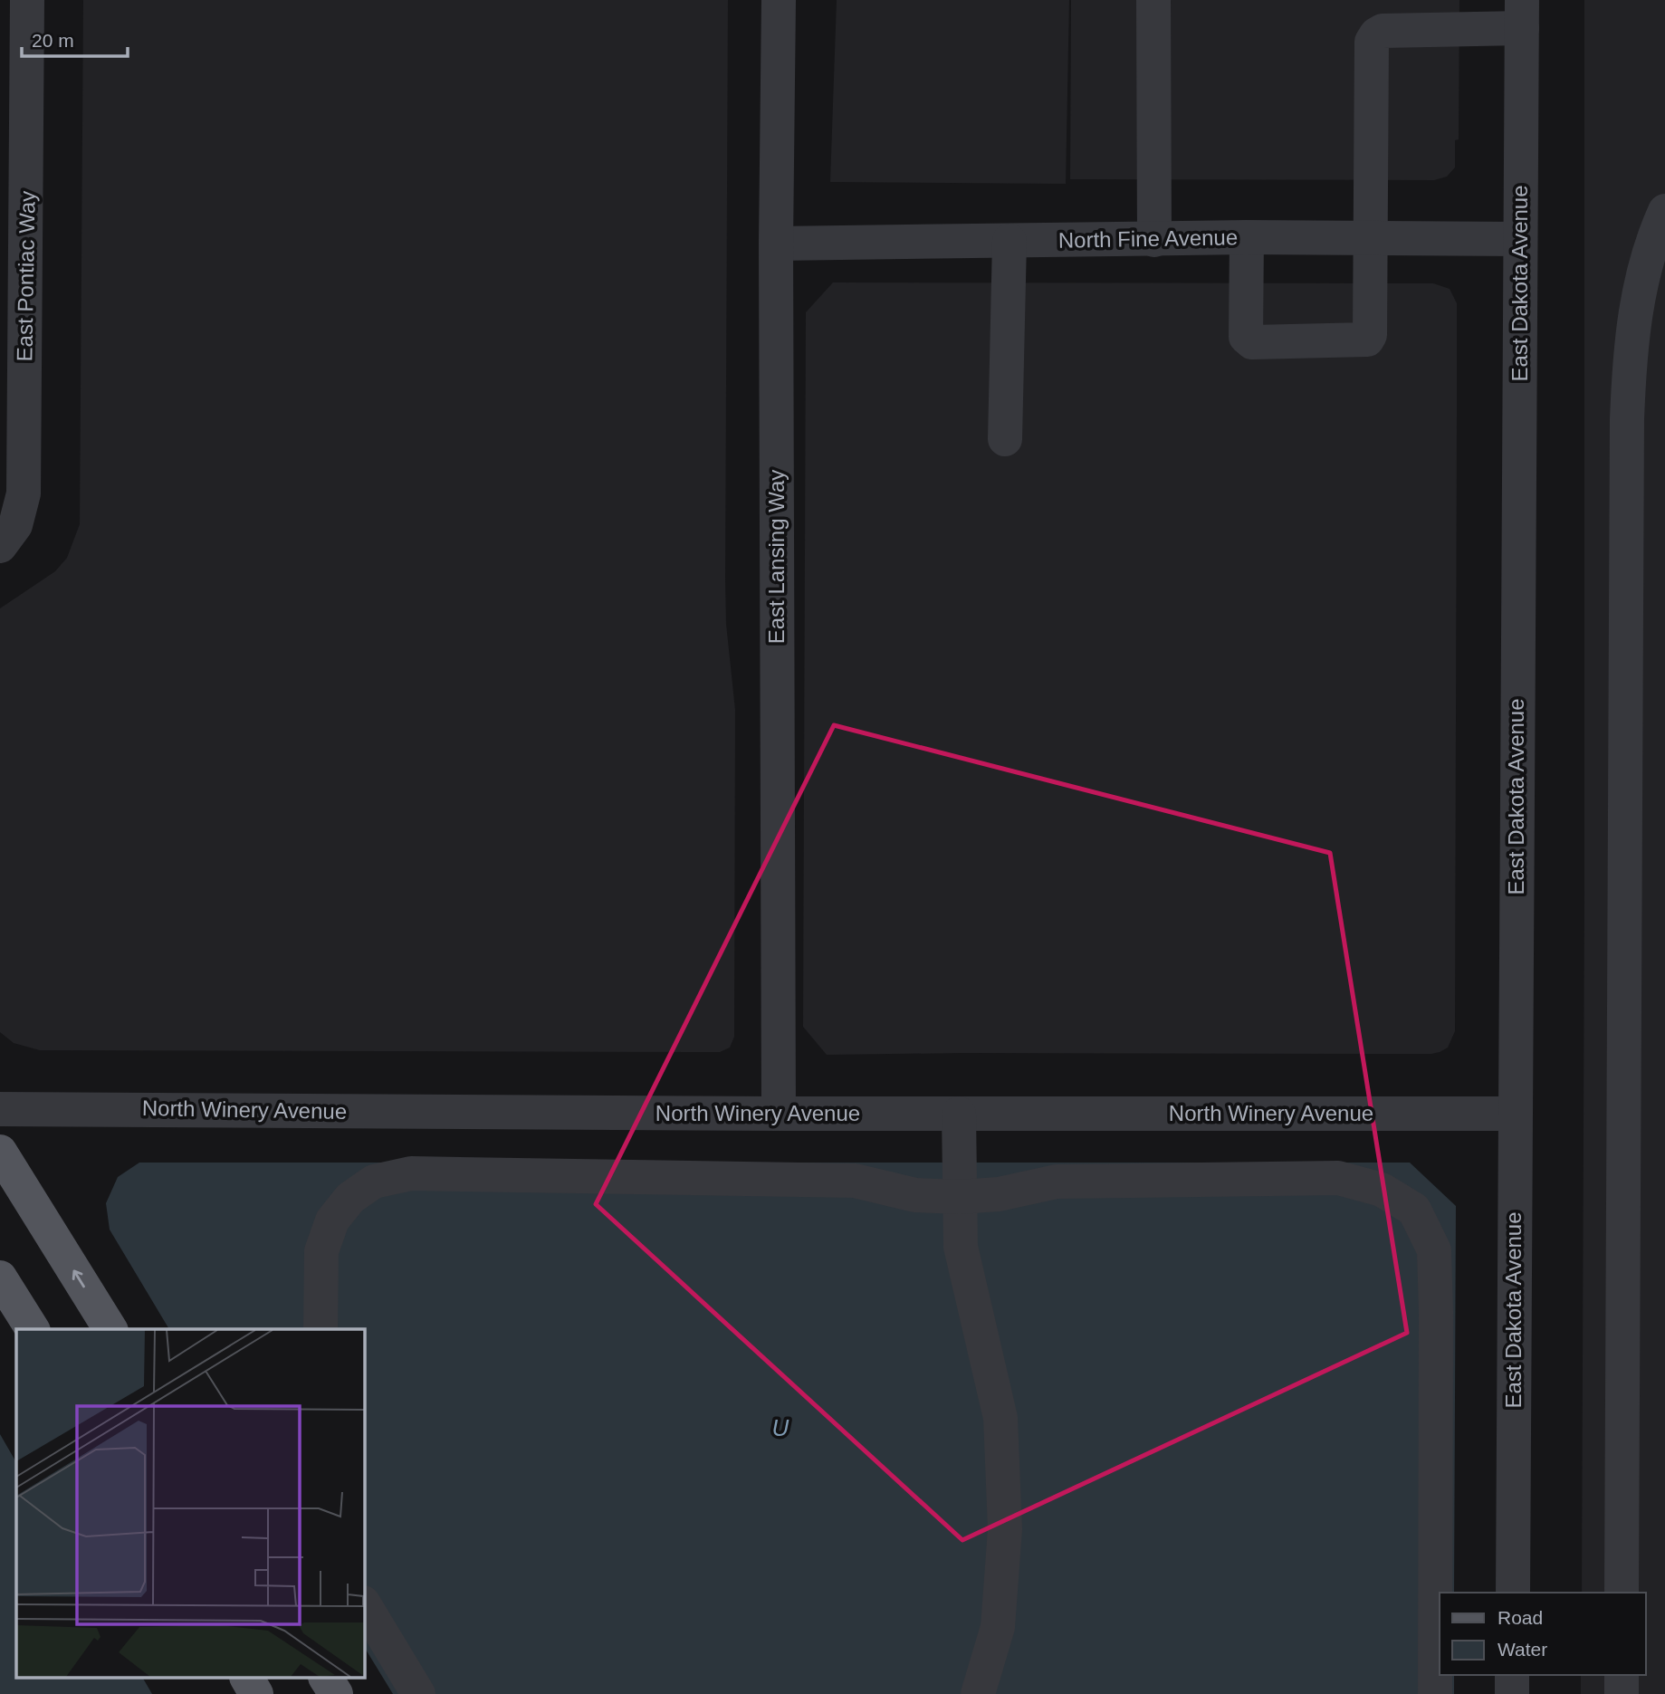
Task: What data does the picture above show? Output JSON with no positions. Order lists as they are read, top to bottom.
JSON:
{
  "streets": {
    "street": [
      "North Fine Avenue",
      "East Pontiac Way",
      "East Dakota Avenue",
      "East Lansing Way",
      "North Winery Avenue"
    ]
  },
  "crossings": [
    ["North Fine Avenue", "East Dakota Avenue"],
    ["North Fine Avenue", "East Lansing Way"],
    ["East Dakota Avenue", "North Winery Avenue"],
    ["East Lansing Way", "North Winery Avenue"]
  ],
  "water": ["U"],
  "legend": ["Road", "Water"],
  "scale_bar": "20 m"
}
